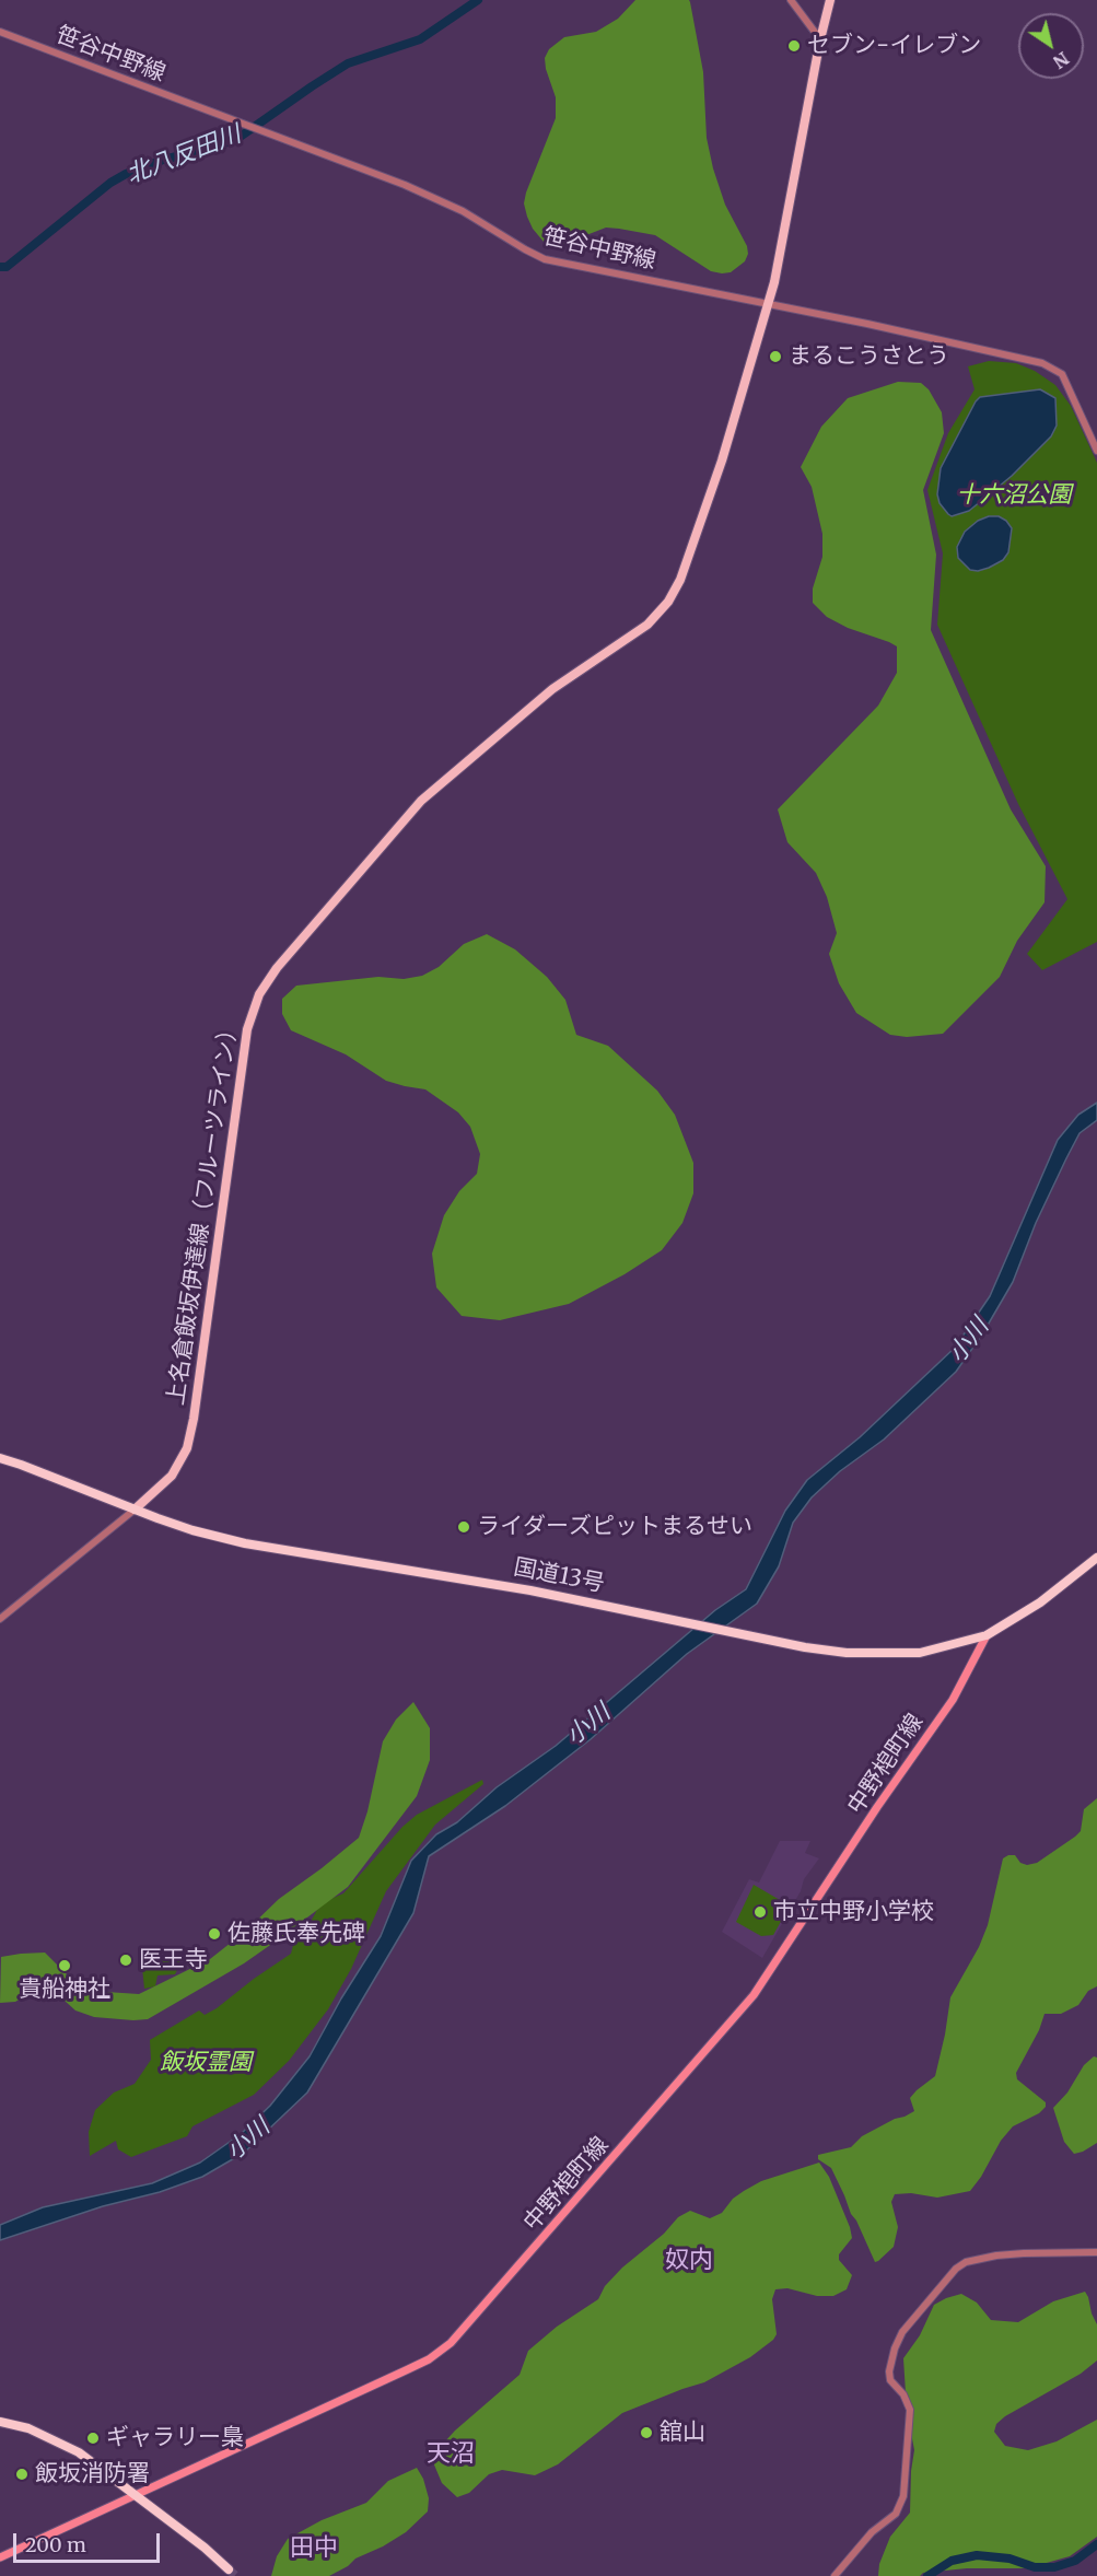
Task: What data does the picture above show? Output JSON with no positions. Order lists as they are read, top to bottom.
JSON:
{
  "streets": {
    "highway": ["国道13号"],
    "main road": ["上名倉飯坂伊達線（フルーツライン）", "中野梍町線"],
    "street": ["笹谷中野線"]
  },
  "crossings": [
    ["笹谷中野線", "上名倉飯坂伊達線（フルーツライン）"],
    ["上名倉飯坂伊達線（フルーツライン）", "国道13号"],
    ["国道13号", "中野梍町線"]
  ],
  "districts": ["奴内", "天沼", "田中"],
  "water": ["北八反田川", "小川"],
  "parks": ["十六沼公園", "飯坂霊園"],
  "places": [
    "セブン-イレブン",
    "まるこうさとう",
    "ライダーズピットまるせい",
    "市立中野小学校",
    "佐藤氏奉先碑",
    "医王寺",
    "貴船神社",
    "舘山",
    "ギャラリー梟",
    "飯坂消防署"
  ],
  "scale_bar": "200 m",
  "north": "bottom right"
}
